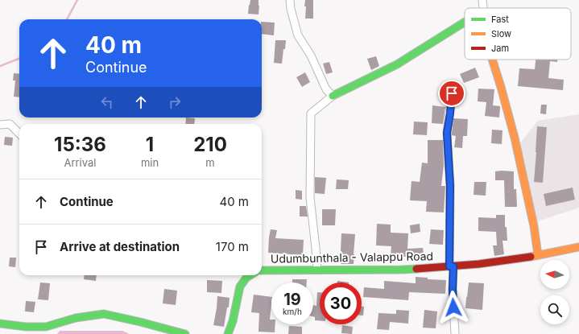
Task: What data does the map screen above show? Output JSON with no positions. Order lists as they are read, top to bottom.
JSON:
{
  "streets": {
    "main road": ["Udumbunthala - Valappu Road"]
  },
  "legend": ["Fast", "Slow", "Jam"],
  "north": "left",
  "page": {
    "turn": ["40 m", "Continue"],
    "eta": [
      "15:36",
      "Arrival",
      "1",
      "min",
      "210",
      "m"
    ],
    "list": [
      {
        "name": "Continue",
        "value": "40 m"
      },
      {
        "name": "Arrive at destination",
        "value": "170 m"
      }
    ],
    "speed": "19 km/h",
    "limit": "30"
  }
}
